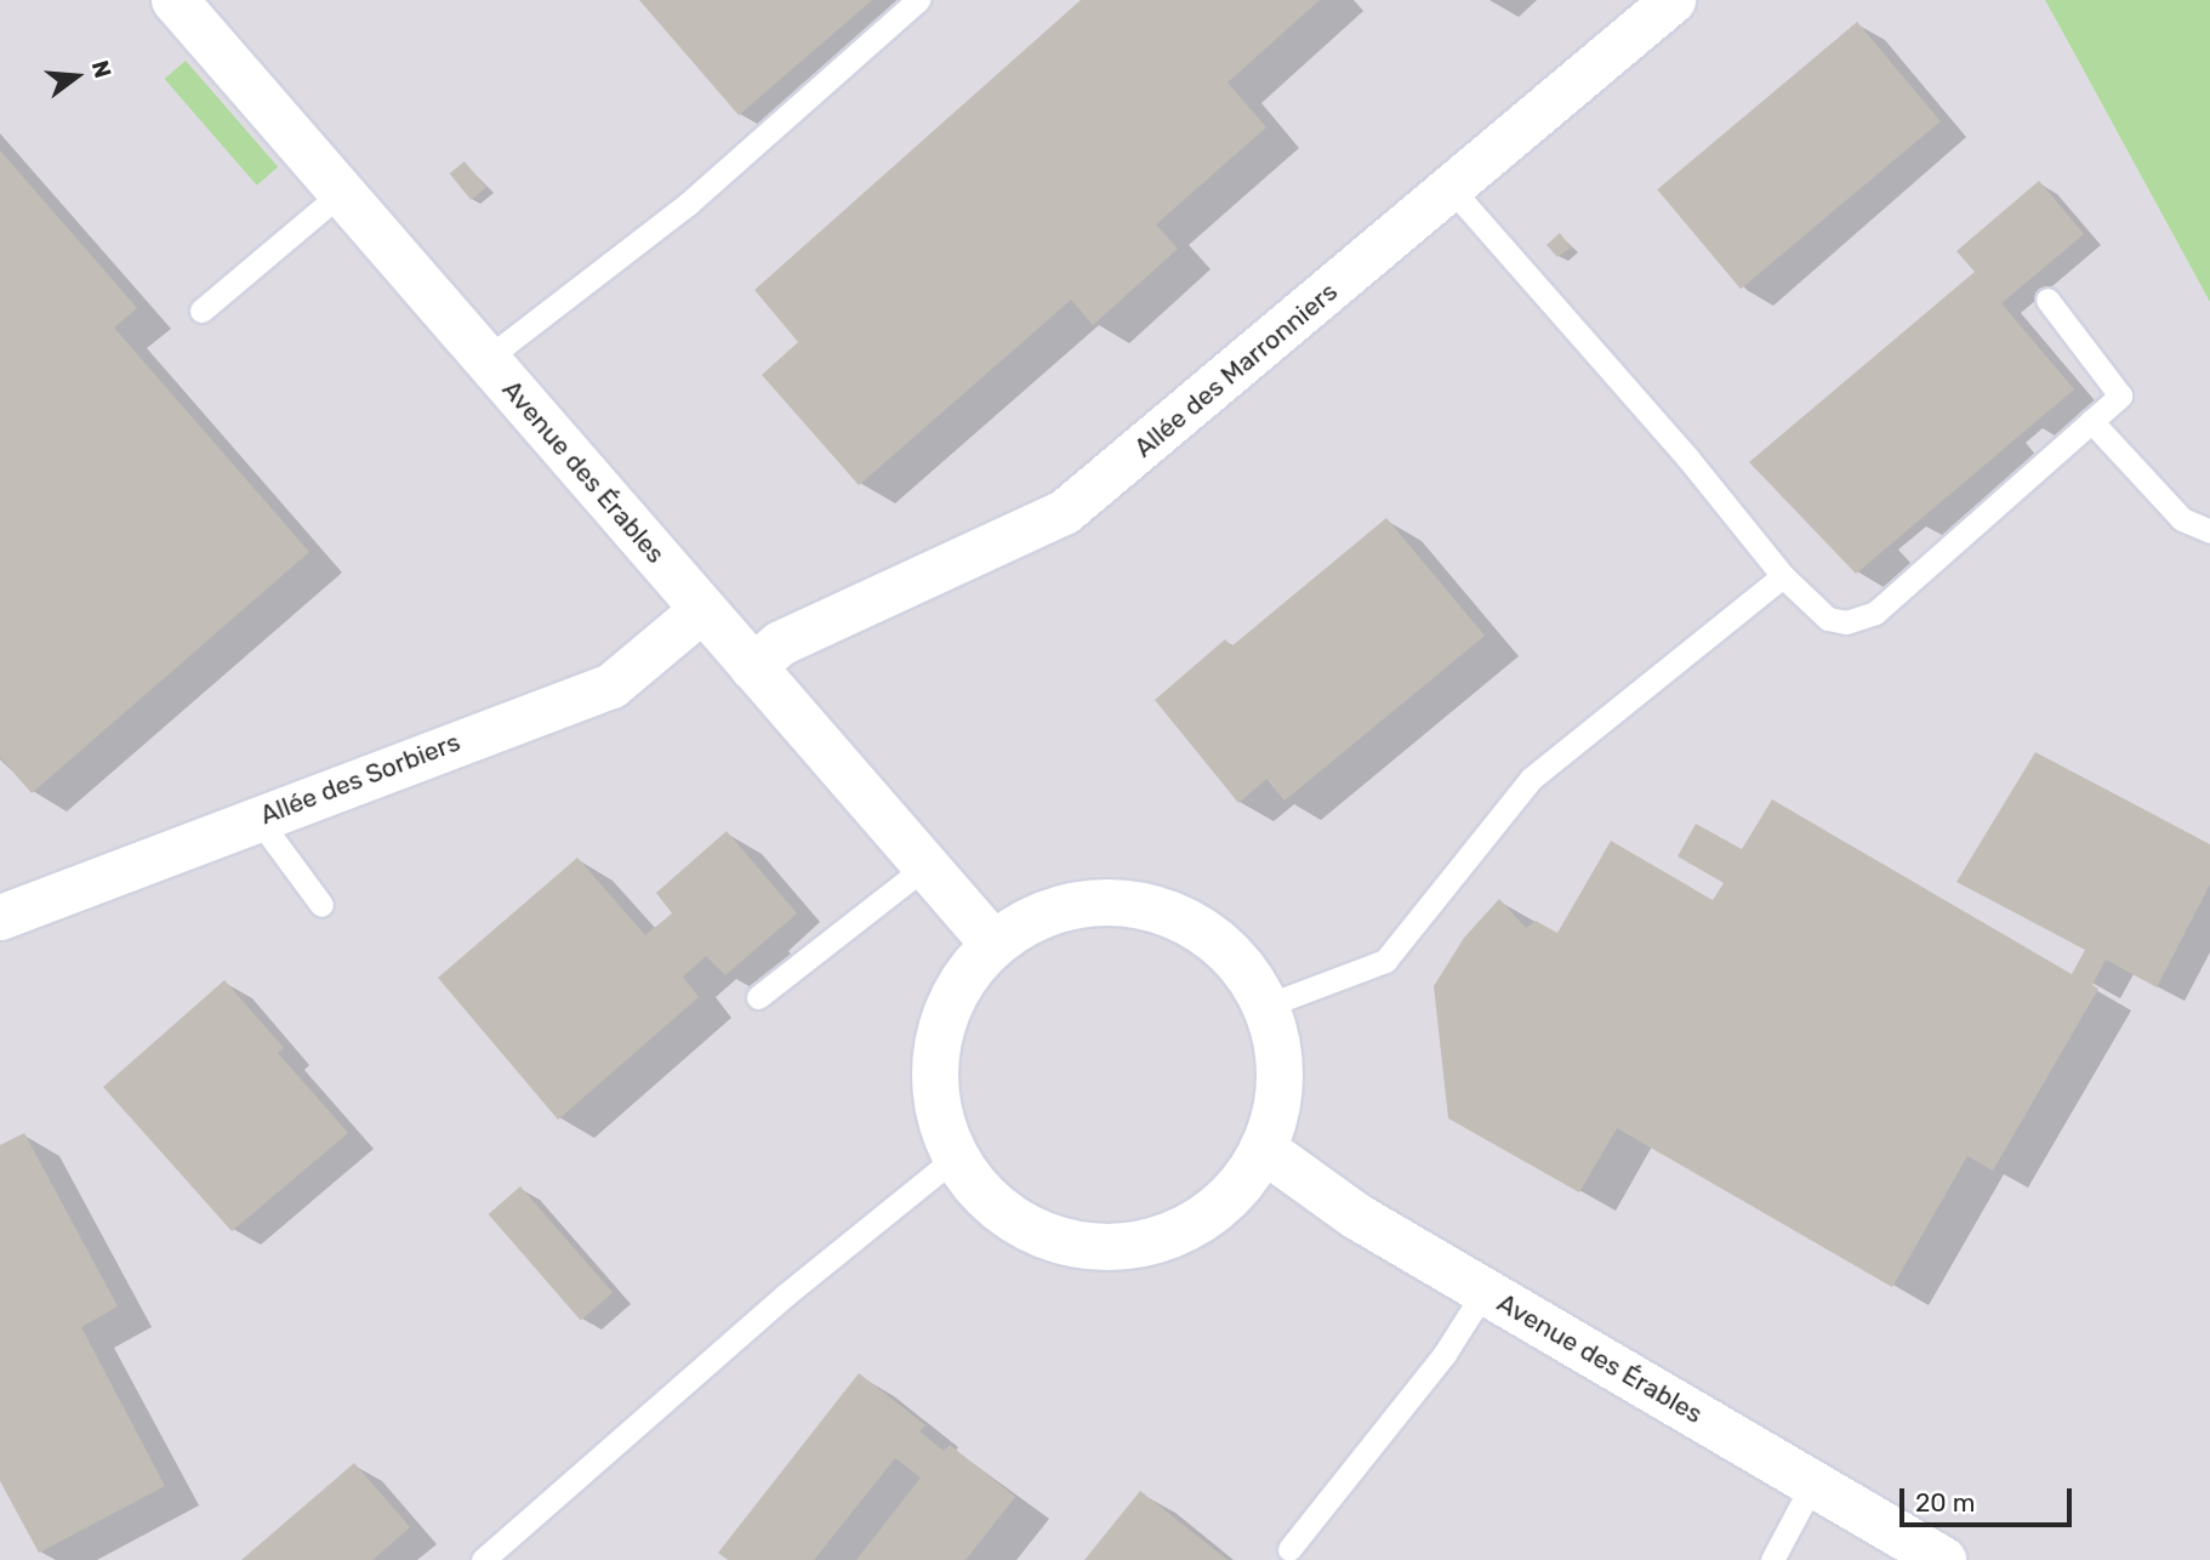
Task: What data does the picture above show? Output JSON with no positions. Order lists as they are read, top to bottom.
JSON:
{
  "streets": {
    "street": ["Allée des Marronniers", "Avenue des Érables", "Allée des Sorbiers"]
  },
  "crossings": [
    ["Allée des Marronniers", "Avenue des Érables"],
    ["Avenue des Érables", "Allée des Sorbiers"]
  ],
  "scale_bar": "20 m",
  "north": "right"
}
